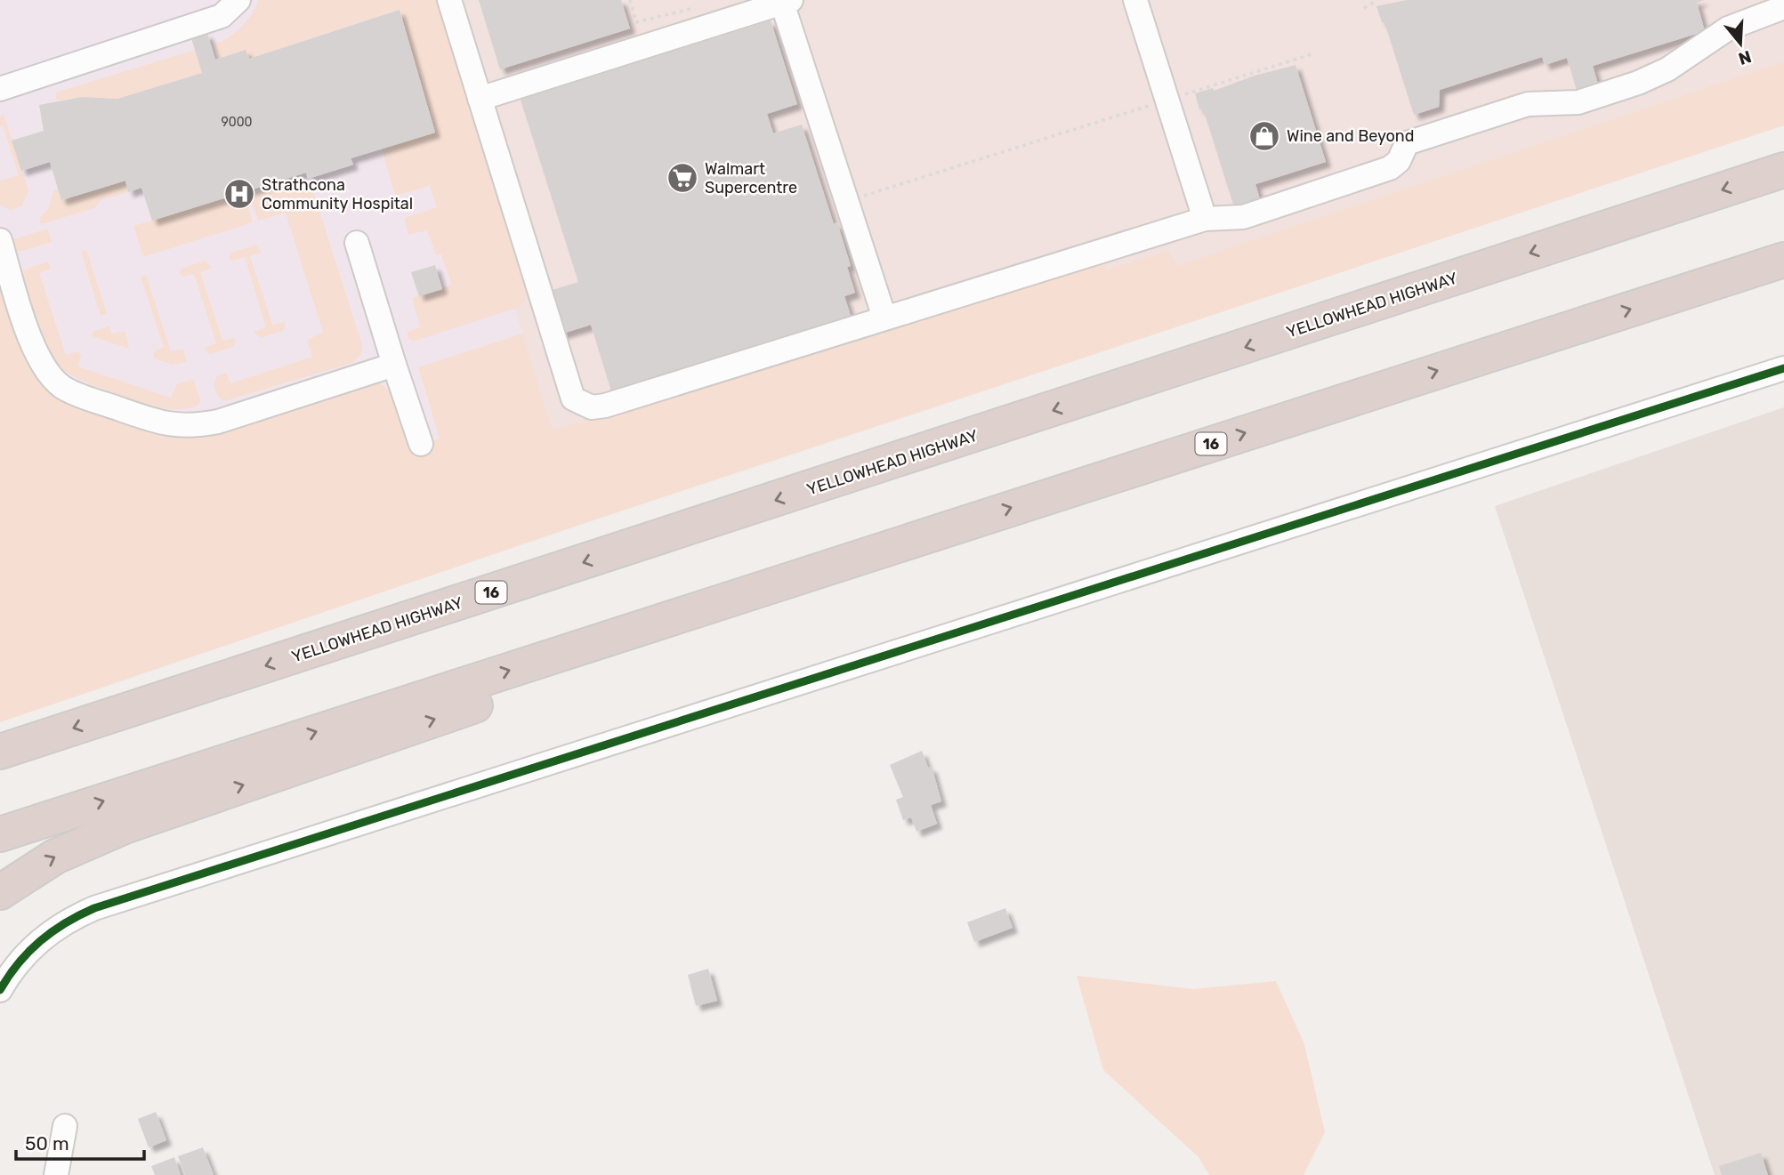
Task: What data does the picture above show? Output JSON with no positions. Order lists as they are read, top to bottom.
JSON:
{
  "streets": {
    "highway": ["YELLOWHEAD HIGHWAY", "16"]
  },
  "places": {
    "shop": ["Wine and Beyond"],
    "supermarket": ["Walmart Supercentre"],
    "hospital": ["Strathcona Community Hospital"]
  },
  "house_numbers": ["9000"],
  "scale_bar": "50 m",
  "north": "bottom"
}
